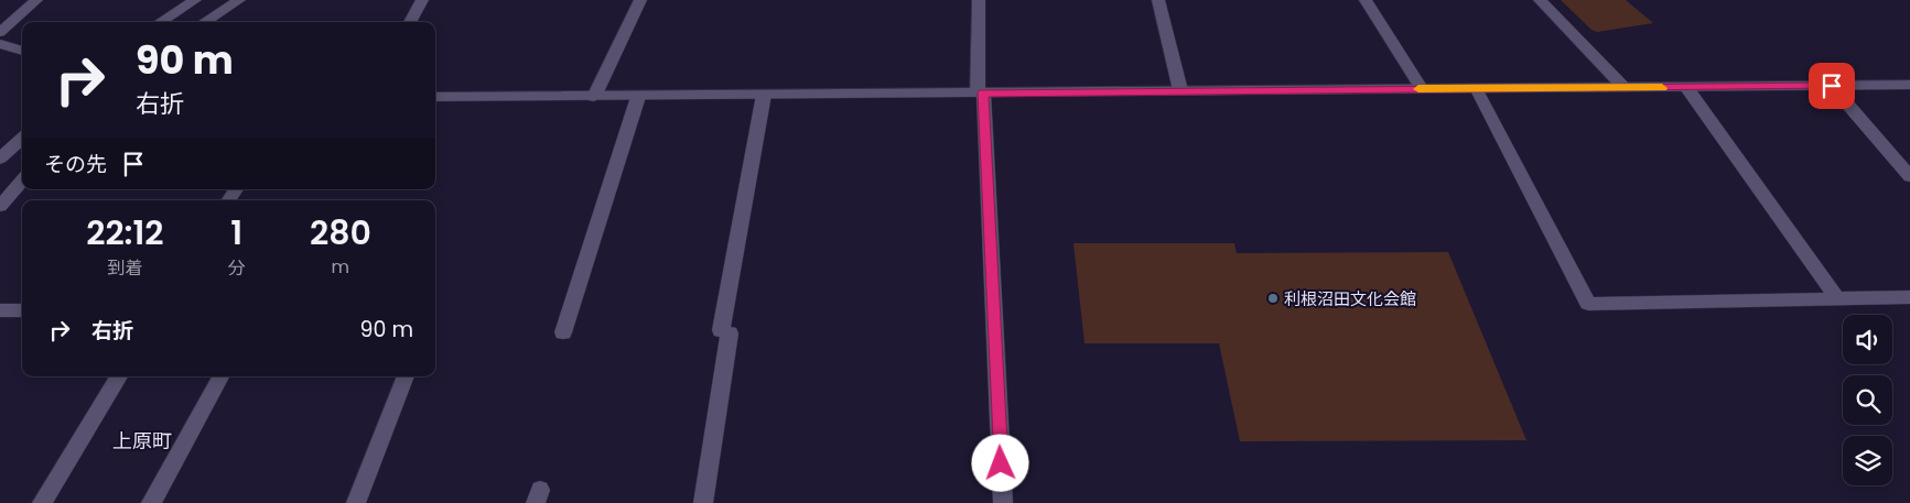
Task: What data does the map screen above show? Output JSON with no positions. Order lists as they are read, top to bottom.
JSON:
{
  "districts": ["上原町"],
  "places": ["利根沼田文化会館"],
  "page": {
    "turn": ["90 m", "右折"],
    "then": "その先",
    "eta": [
      "22:12",
      "到着",
      "1",
      "分",
      "280",
      "m"
    ],
    "list": [
      {
        "name": "右折",
        "value": "90 m"
      }
    ]
  }
}
